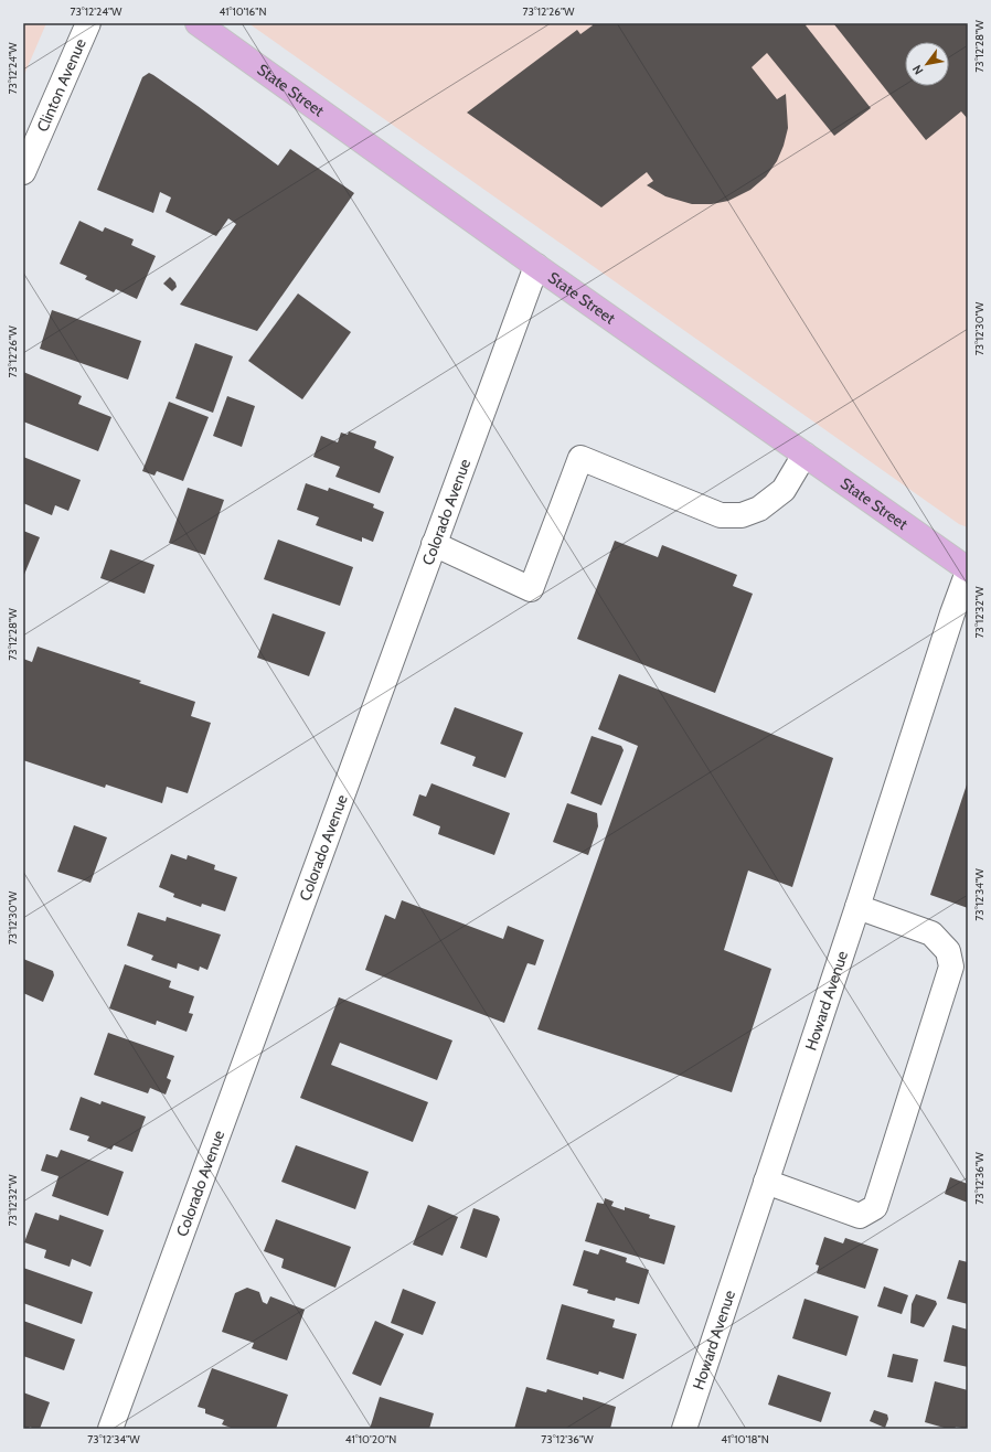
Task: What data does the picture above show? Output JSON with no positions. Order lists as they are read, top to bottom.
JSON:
{
  "streets": {
    "main road": ["State Street"],
    "street": ["Clinton Avenue", "Colorado Avenue", "Howard Avenue"]
  },
  "crossings": [
    ["State Street", "Colorado Avenue"],
    ["State Street", "Howard Avenue"]
  ],
  "north": "bottom left",
  "coordinates": [
    "73°12'24\"W",
    "41°10'16\"N",
    "73°12'26\"W",
    "73°12'28\"W",
    "73°12'30\"W",
    "73°12'32\"W",
    "73°12'34\"W",
    "73°12'36\"W",
    "41°10'20\"N",
    "41°10'18\"N"
  ]
}
